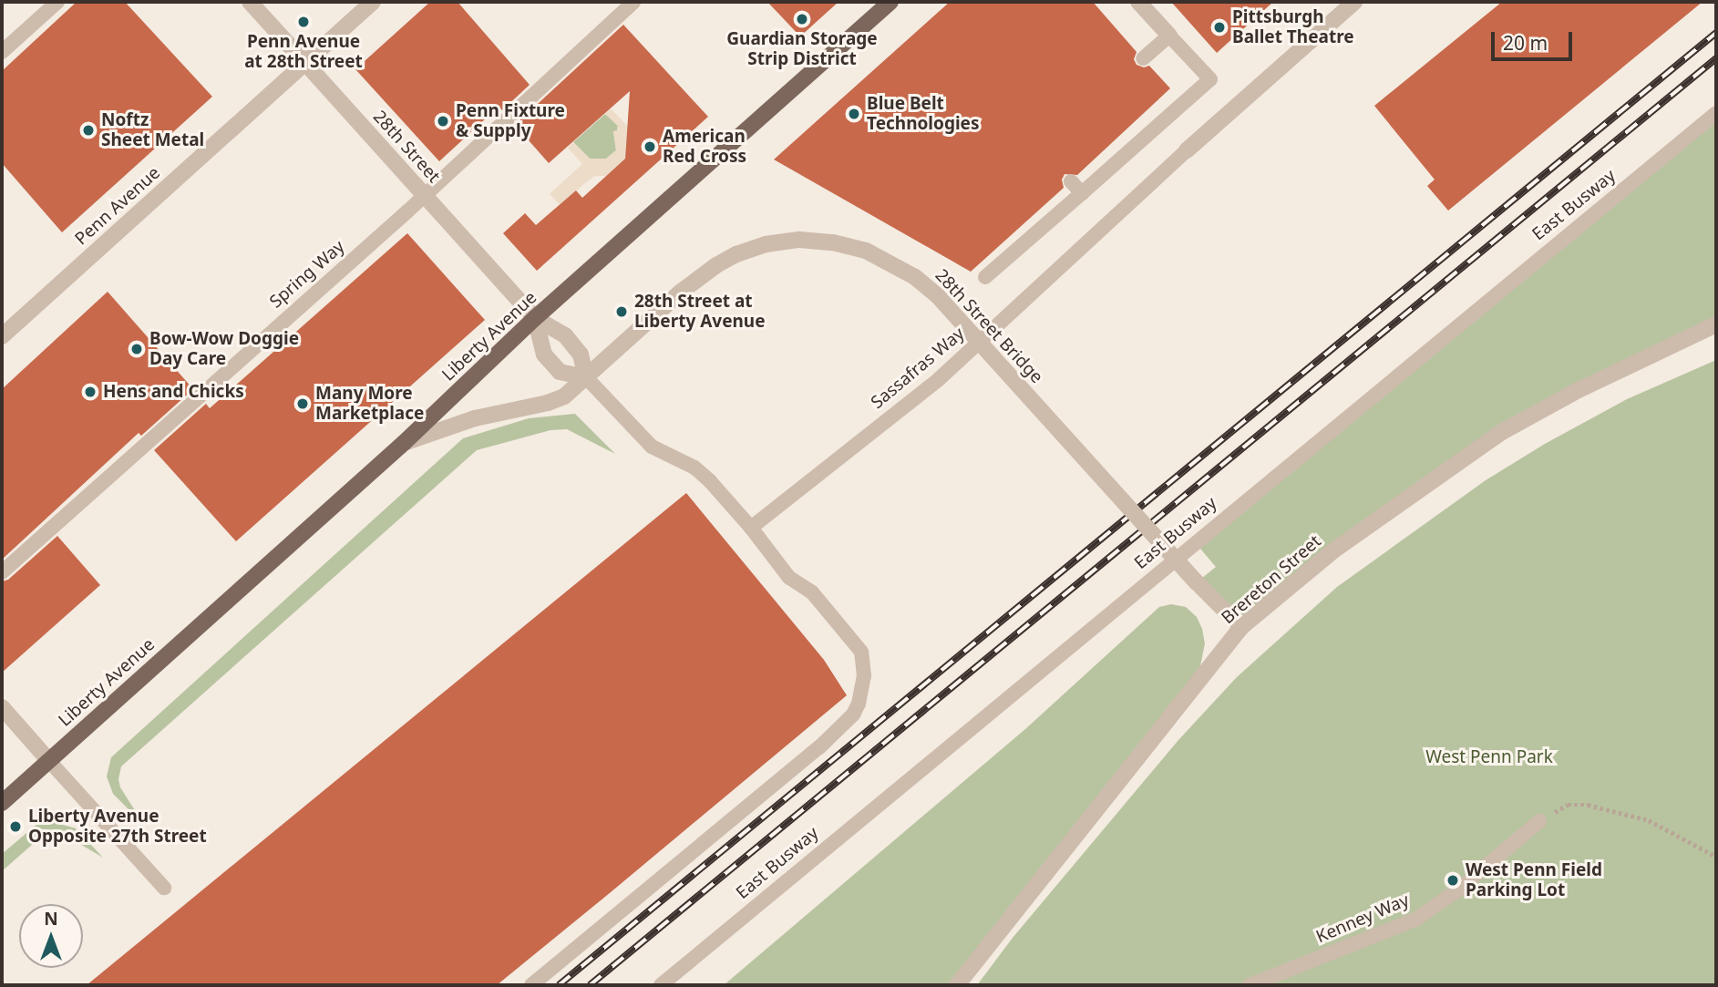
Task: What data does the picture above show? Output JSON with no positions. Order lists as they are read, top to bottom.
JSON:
{
  "streets": {
    "main road": ["Liberty Avenue"],
    "street": [
      "28th Street",
      "Penn Avenue",
      "28th Street Bridge",
      "Sassafras Way",
      "Brereton Street"
    ],
    "lane": ["East Busway", "Spring Way", "Kenney Way"]
  },
  "crossings": [
    ["28th Street", "Penn Avenue"],
    ["28th Street", "Spring Way"],
    ["28th Street", "28th Street Bridge"],
    ["28th Street", "Liberty Avenue"],
    ["28th Street Bridge", "Liberty Avenue"],
    ["28th Street Bridge", "Brereton Street"]
  ],
  "parks": ["West Penn Park"],
  "places": [
    "Guardian Storage Strip District",
    "Penn Avenue at 28th Street",
    "Pittsburgh Ballet Theatre",
    "Blue Belt Technologies",
    "Penn Fixture & Supply",
    "Noftz Sheet Metal",
    "American Red Cross",
    "28th Street at Liberty Avenue",
    "Bow-Wow Doggie Day Care",
    "Hens and Chicks",
    "Many More Marketplace",
    "Liberty Avenue Opposite 27th Street",
    "West Penn Field Parking Lot"
  ],
  "scale_bar": "20 m",
  "north": "top"
}
